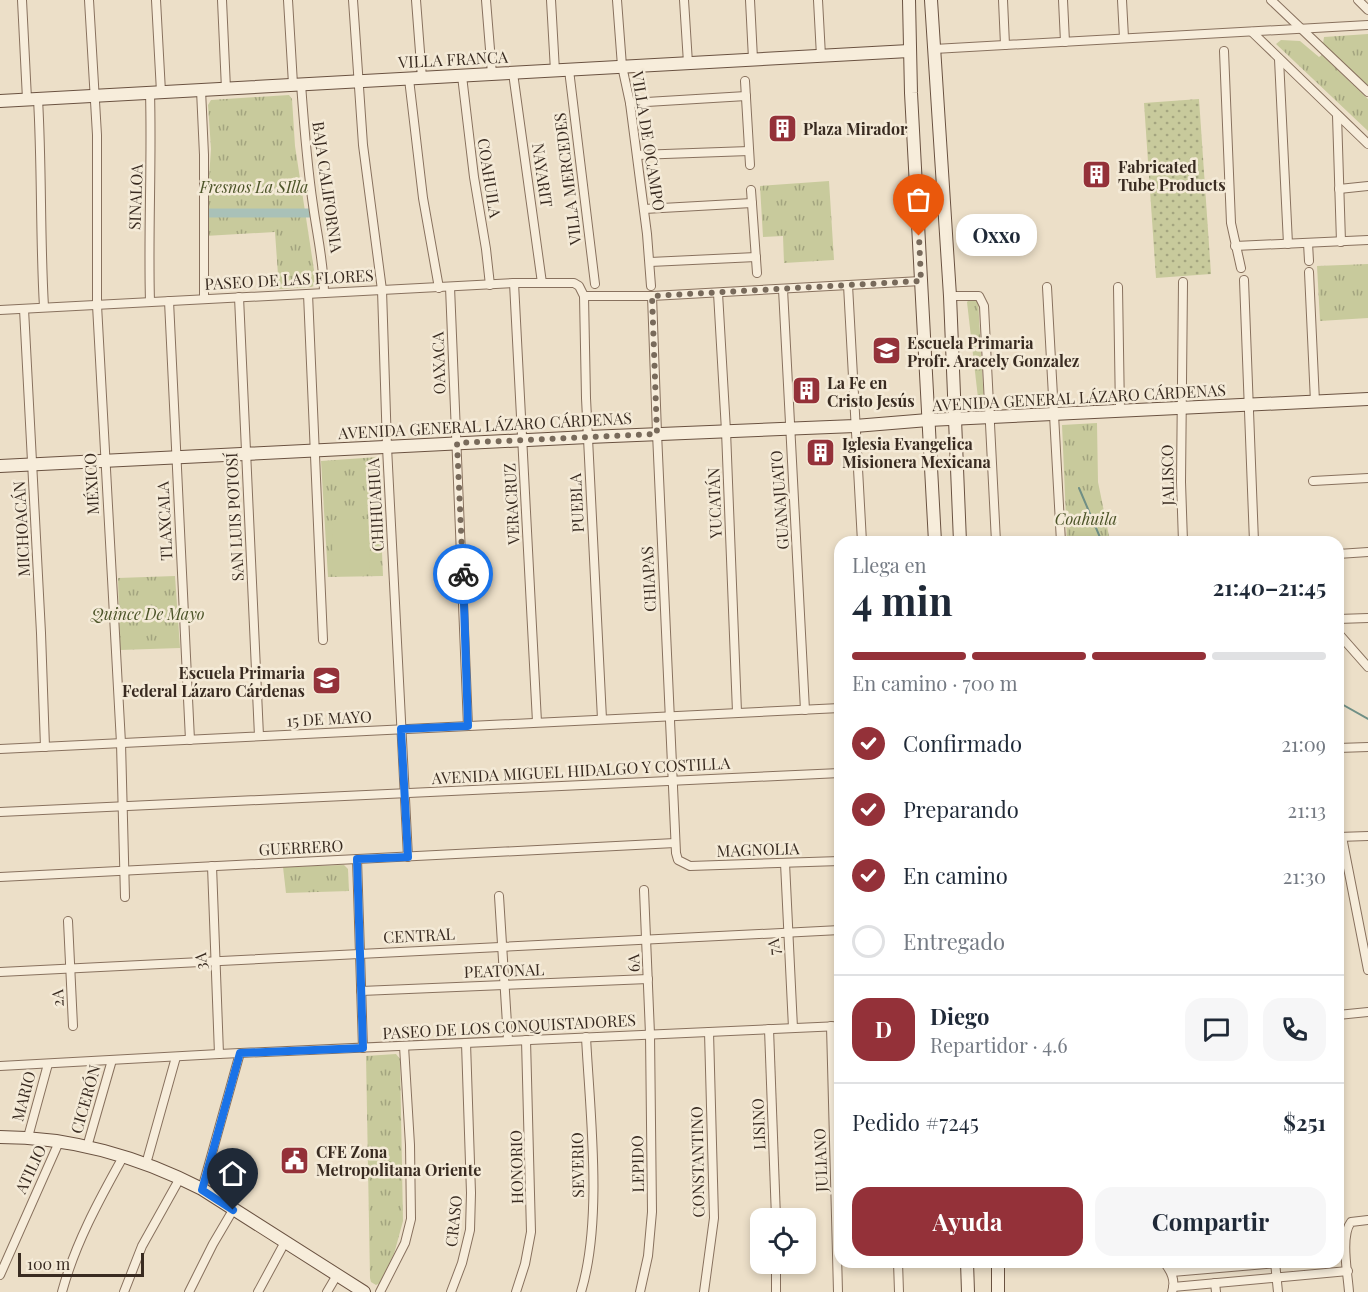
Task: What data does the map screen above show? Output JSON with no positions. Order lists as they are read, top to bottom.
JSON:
{
  "streets": {
    "street": [
      "VILLA FRANCA",
      "VILLA DE OCAMPO",
      "NAYARIT",
      "COAHUILA",
      "VILLA MERCEDES",
      "BAJA CALIFORNIA",
      "SINALOA",
      "PASEO DE LAS FLORES",
      "OAXACA",
      "AVENIDA GENERAL LÁZARO CÁRDENAS",
      "JALISCO",
      "MÉXICO",
      "GUANAJUATO",
      "PUEBLA",
      "YUCATÁN",
      "VERACRUZ",
      "CHIHUAHUA",
      "SAN LUIS POTOSÍ",
      "TLAXCALA",
      "MICHOACÁN",
      "CHIAPAS",
      "15 DE MAYO",
      "AVENIDA MIGUEL HIDALGO Y COSTILLA",
      "GUERRERO",
      "MAGNOLIA",
      "CENTRAL",
      "7A",
      "3A",
      "6A",
      "PEATONAL",
      "2A",
      "PASEO DE LOS CONQUISTADORES",
      "MARIO",
      "CICERÓN",
      "LISINO",
      "JULIANO",
      "CONSTANTINO",
      "LEPIDO",
      "SEVERIO",
      "HONORIO",
      "ATILIO",
      "CRASO"
    ]
  },
  "crossings": [
    ["VILLA FRANCA", "VILLA DE OCAMPO"],
    ["VILLA FRANCA", "NAYARIT"],
    ["VILLA FRANCA", "COAHUILA"],
    ["VILLA FRANCA", "VILLA MERCEDES"],
    ["VILLA FRANCA", "BAJA CALIFORNIA"],
    ["VILLA FRANCA", "SINALOA"],
    ["VILLA FRANCA", "MÉXICO"],
    ["VILLA FRANCA", "CHIHUAHUA"],
    ["NAYARIT", "PASEO DE LAS FLORES"],
    ["COAHUILA", "PASEO DE LAS FLORES"],
    ["BAJA CALIFORNIA", "PASEO DE LAS FLORES"],
    ["SINALOA", "PASEO DE LAS FLORES"],
    ["PASEO DE LAS FLORES", "OAXACA"],
    ["PASEO DE LAS FLORES", "MÉXICO"],
    ["PASEO DE LAS FLORES", "PUEBLA"],
    ["PASEO DE LAS FLORES", "VERACRUZ"],
    ["PASEO DE LAS FLORES", "CHIHUAHUA"],
    ["PASEO DE LAS FLORES", "SAN LUIS POTOSÍ"],
    ["PASEO DE LAS FLORES", "TLAXCALA"],
    ["PASEO DE LAS FLORES", "MICHOACÁN"],
    ["OAXACA", "AVENIDA GENERAL LÁZARO CÁRDENAS"],
    ["OAXACA", "15 DE MAYO"],
    ["AVENIDA GENERAL LÁZARO CÁRDENAS", "JALISCO"],
    ["AVENIDA GENERAL LÁZARO CÁRDENAS", "MÉXICO"],
    ["AVENIDA GENERAL LÁZARO CÁRDENAS", "GUANAJUATO"],
    ["AVENIDA GENERAL LÁZARO CÁRDENAS", "PUEBLA"],
    ["AVENIDA GENERAL LÁZARO CÁRDENAS", "YUCATÁN"],
    ["AVENIDA GENERAL LÁZARO CÁRDENAS", "VERACRUZ"],
    ["AVENIDA GENERAL LÁZARO CÁRDENAS", "CHIHUAHUA"],
    ["AVENIDA GENERAL LÁZARO CÁRDENAS", "SAN LUIS POTOSÍ"],
    ["AVENIDA GENERAL LÁZARO CÁRDENAS", "TLAXCALA"],
    ["AVENIDA GENERAL LÁZARO CÁRDENAS", "MICHOACÁN"],
    ["AVENIDA GENERAL LÁZARO CÁRDENAS", "CHIAPAS"],
    ["MÉXICO", "15 DE MAYO"],
    ["MÉXICO", "AVENIDA MIGUEL HIDALGO Y COSTILLA"],
    ["MÉXICO", "GUERRERO"],
    ["GUANAJUATO", "15 DE MAYO"],
    ["PUEBLA", "15 DE MAYO"],
    ["YUCATÁN", "15 DE MAYO"],
    ["VERACRUZ", "15 DE MAYO"],
    ["CHIHUAHUA", "15 DE MAYO"],
    ["CHIHUAHUA", "AVENIDA MIGUEL HIDALGO Y COSTILLA"],
    ["CHIHUAHUA", "GUERRERO"],
    ["SAN LUIS POTOSÍ", "15 DE MAYO"],
    ["TLAXCALA", "15 DE MAYO"],
    ["MICHOACÁN", "15 DE MAYO"],
    ["CHIAPAS", "15 DE MAYO"],
    ["CHIAPAS", "AVENIDA MIGUEL HIDALGO Y COSTILLA"],
    ["CHIAPAS", "GUERRERO"],
    ["CHIAPAS", "MAGNOLIA"],
    ["GUERRERO", "3A"],
    ["MAGNOLIA", "7A"],
    ["CENTRAL", "7A"],
    ["CENTRAL", "3A"],
    ["CENTRAL", "6A"],
    ["CENTRAL", "2A"],
    ["7A", "PASEO DE LOS CONQUISTADORES"],
    ["3A", "PASEO DE LOS CONQUISTADORES"],
    ["6A", "PEATONAL"],
    ["6A", "PASEO DE LOS CONQUISTADORES"],
    ["6A", "LEPIDO"],
    ["PASEO DE LOS CONQUISTADORES", "MARIO"],
    ["PASEO DE LOS CONQUISTADORES", "CICERÓN"],
    ["PASEO DE LOS CONQUISTADORES", "LISINO"],
    ["PASEO DE LOS CONQUISTADORES", "CONSTANTINO"],
    ["PASEO DE LOS CONQUISTADORES", "LEPIDO"],
    ["PASEO DE LOS CONQUISTADORES", "SEVERIO"],
    ["PASEO DE LOS CONQUISTADORES", "HONORIO"],
    ["PASEO DE LOS CONQUISTADORES", "CRASO"]
  ],
  "parks": ["Fresnos La SIlla", "Coahuila", "Quince De Mayo"],
  "places": {
    "building": [
      "Plaza Mirador",
      "Fabricated Tube Products",
      "La Fe en Cristo Jesús",
      "Iglesia Evangelica Misionera Mexicana"
    ],
    "other": ["Oxxo"],
    "school or university": ["Escuela Primaria Profr. Aracely Gonzalez", "Escuela Primaria Federal Lázaro Cárdenas"],
    "public building": ["CFE Zona Metropolitana Oriente"]
  },
  "scale_bar": "100 m",
  "page": {
    "bubble": "Oxxo",
    "heading": ["4 min", "Llega en", "21:40–21:45"],
    "panel": [
      "Diego",
      "Repartidor · 4.6",
      "Pedido #7245",
      "$251"
    ],
    "bar": "En camino · 700 m",
    "list": [
      ["Confirmado", "21:09"],
      ["Preparando", "21:13"],
      ["En camino", "21:30"],
      "Entregado"
    ],
    "round": "D",
    "buttons": ["Ayuda", "Compartir"],
    "scale": "100 m"
  }
}
